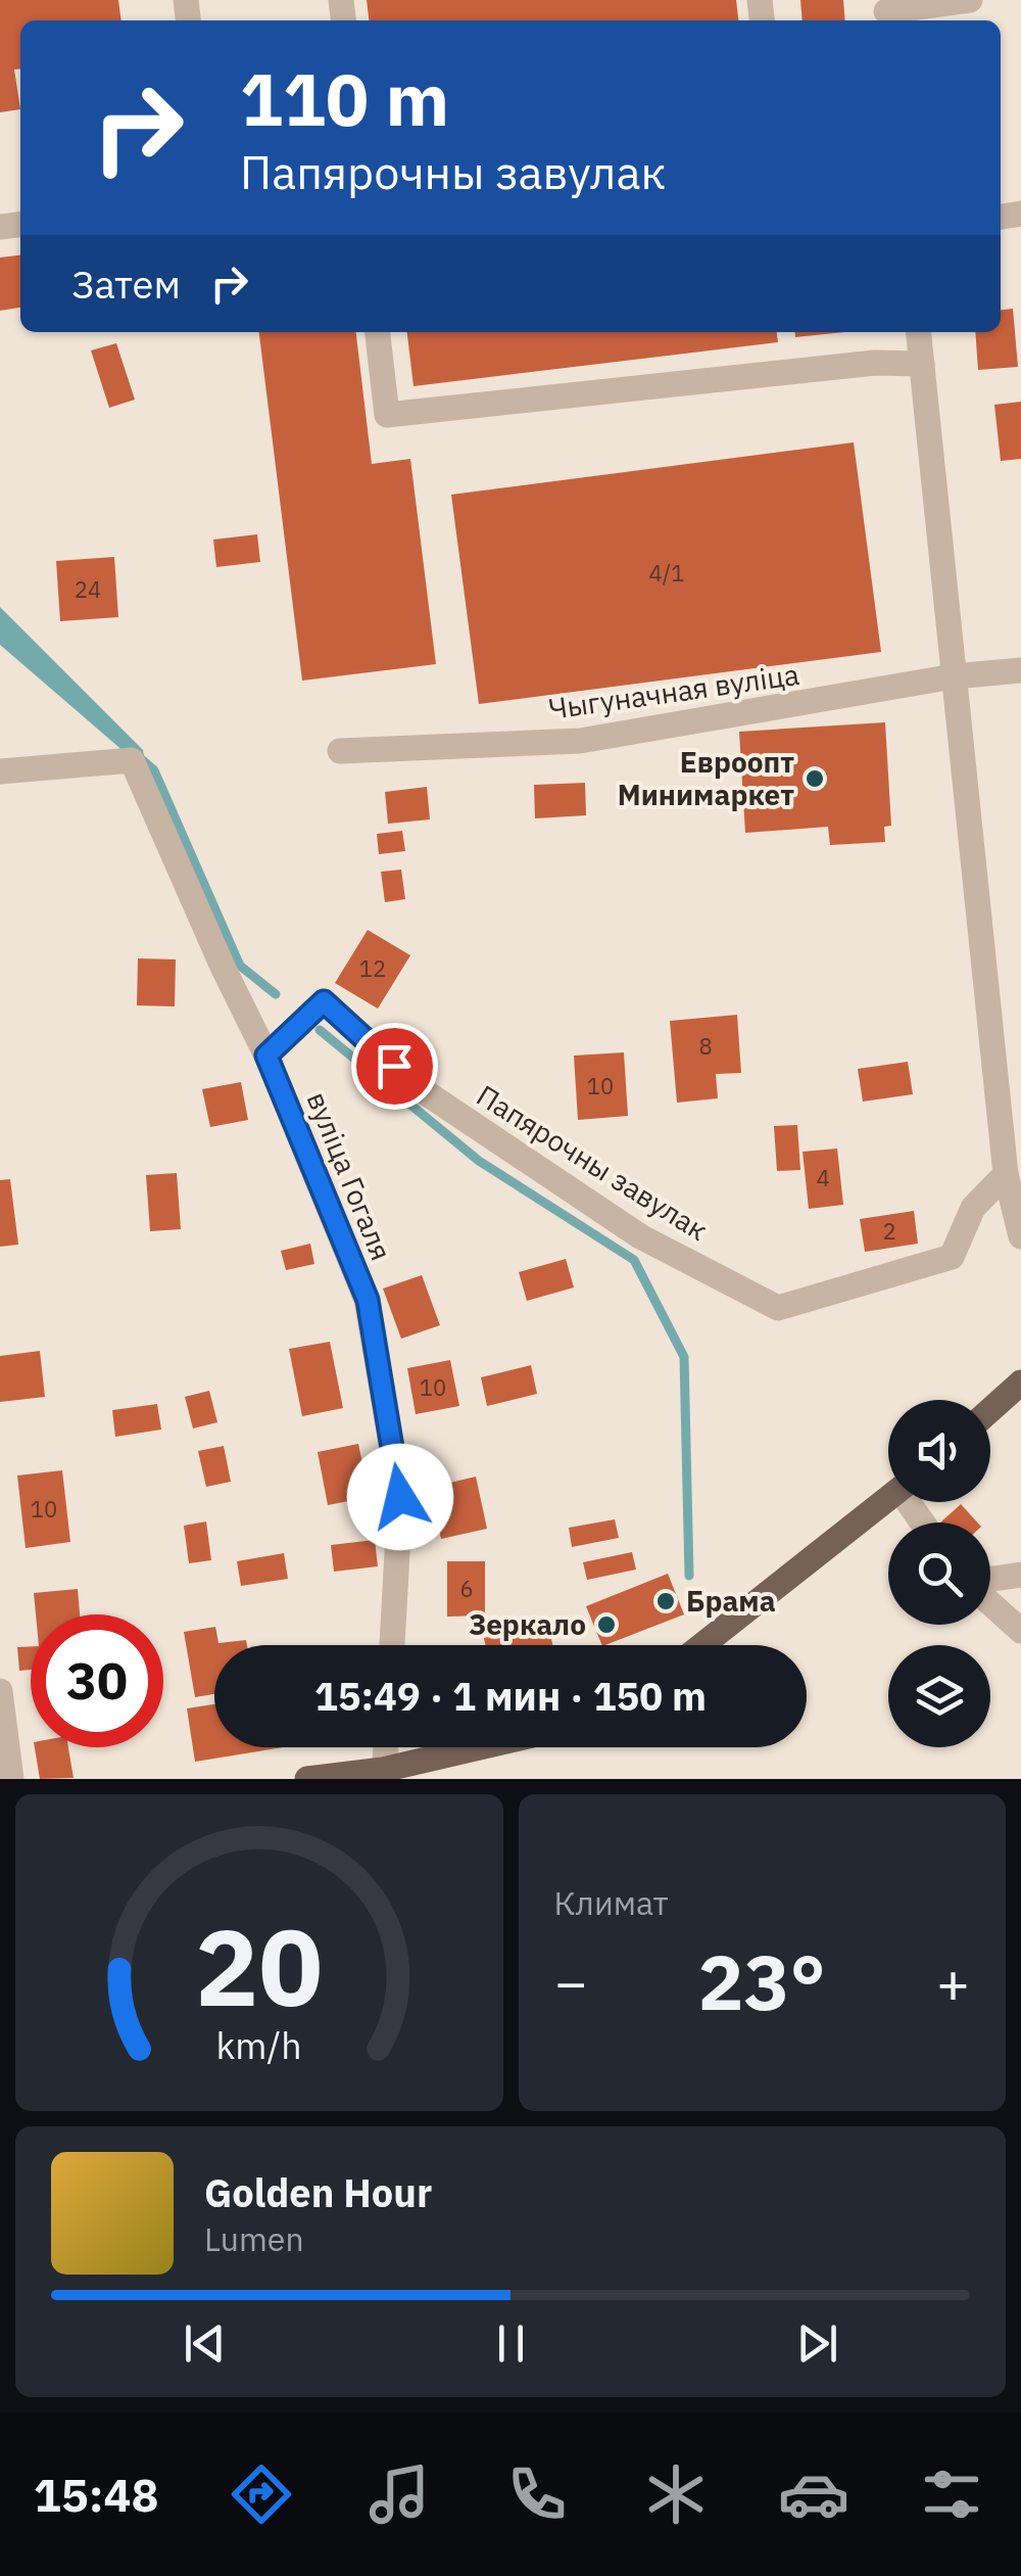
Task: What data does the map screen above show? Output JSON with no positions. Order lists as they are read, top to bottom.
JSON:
{
  "streets": {
    "street": ["Чыгуначная вуліца", "Папярочны завулак", "вуліца Гогаля"]
  },
  "crossings": [
    ["Папярочны завулак", "вуліца Гогаля"]
  ],
  "places": ["Евроопт Минимаркет", "Брама", "Зеркало"],
  "house_numbers": [
    "4/1",
    "24",
    "12",
    "8",
    "10",
    "4",
    "2",
    "10",
    "10",
    "6"
  ],
  "page": {
    "turn": ["110 m", "Папярочны завулак"],
    "then": "Затем",
    "limit": "30",
    "trip": "15:49 · 1 мин · 150 m",
    "tile": "Климат",
    "heat": ["−", "23°", "+"],
    "song": ["Golden Hour", "Lumen"],
    "tabs": "15:48",
    "gauge": ["20", "km/h"]
  }
}
